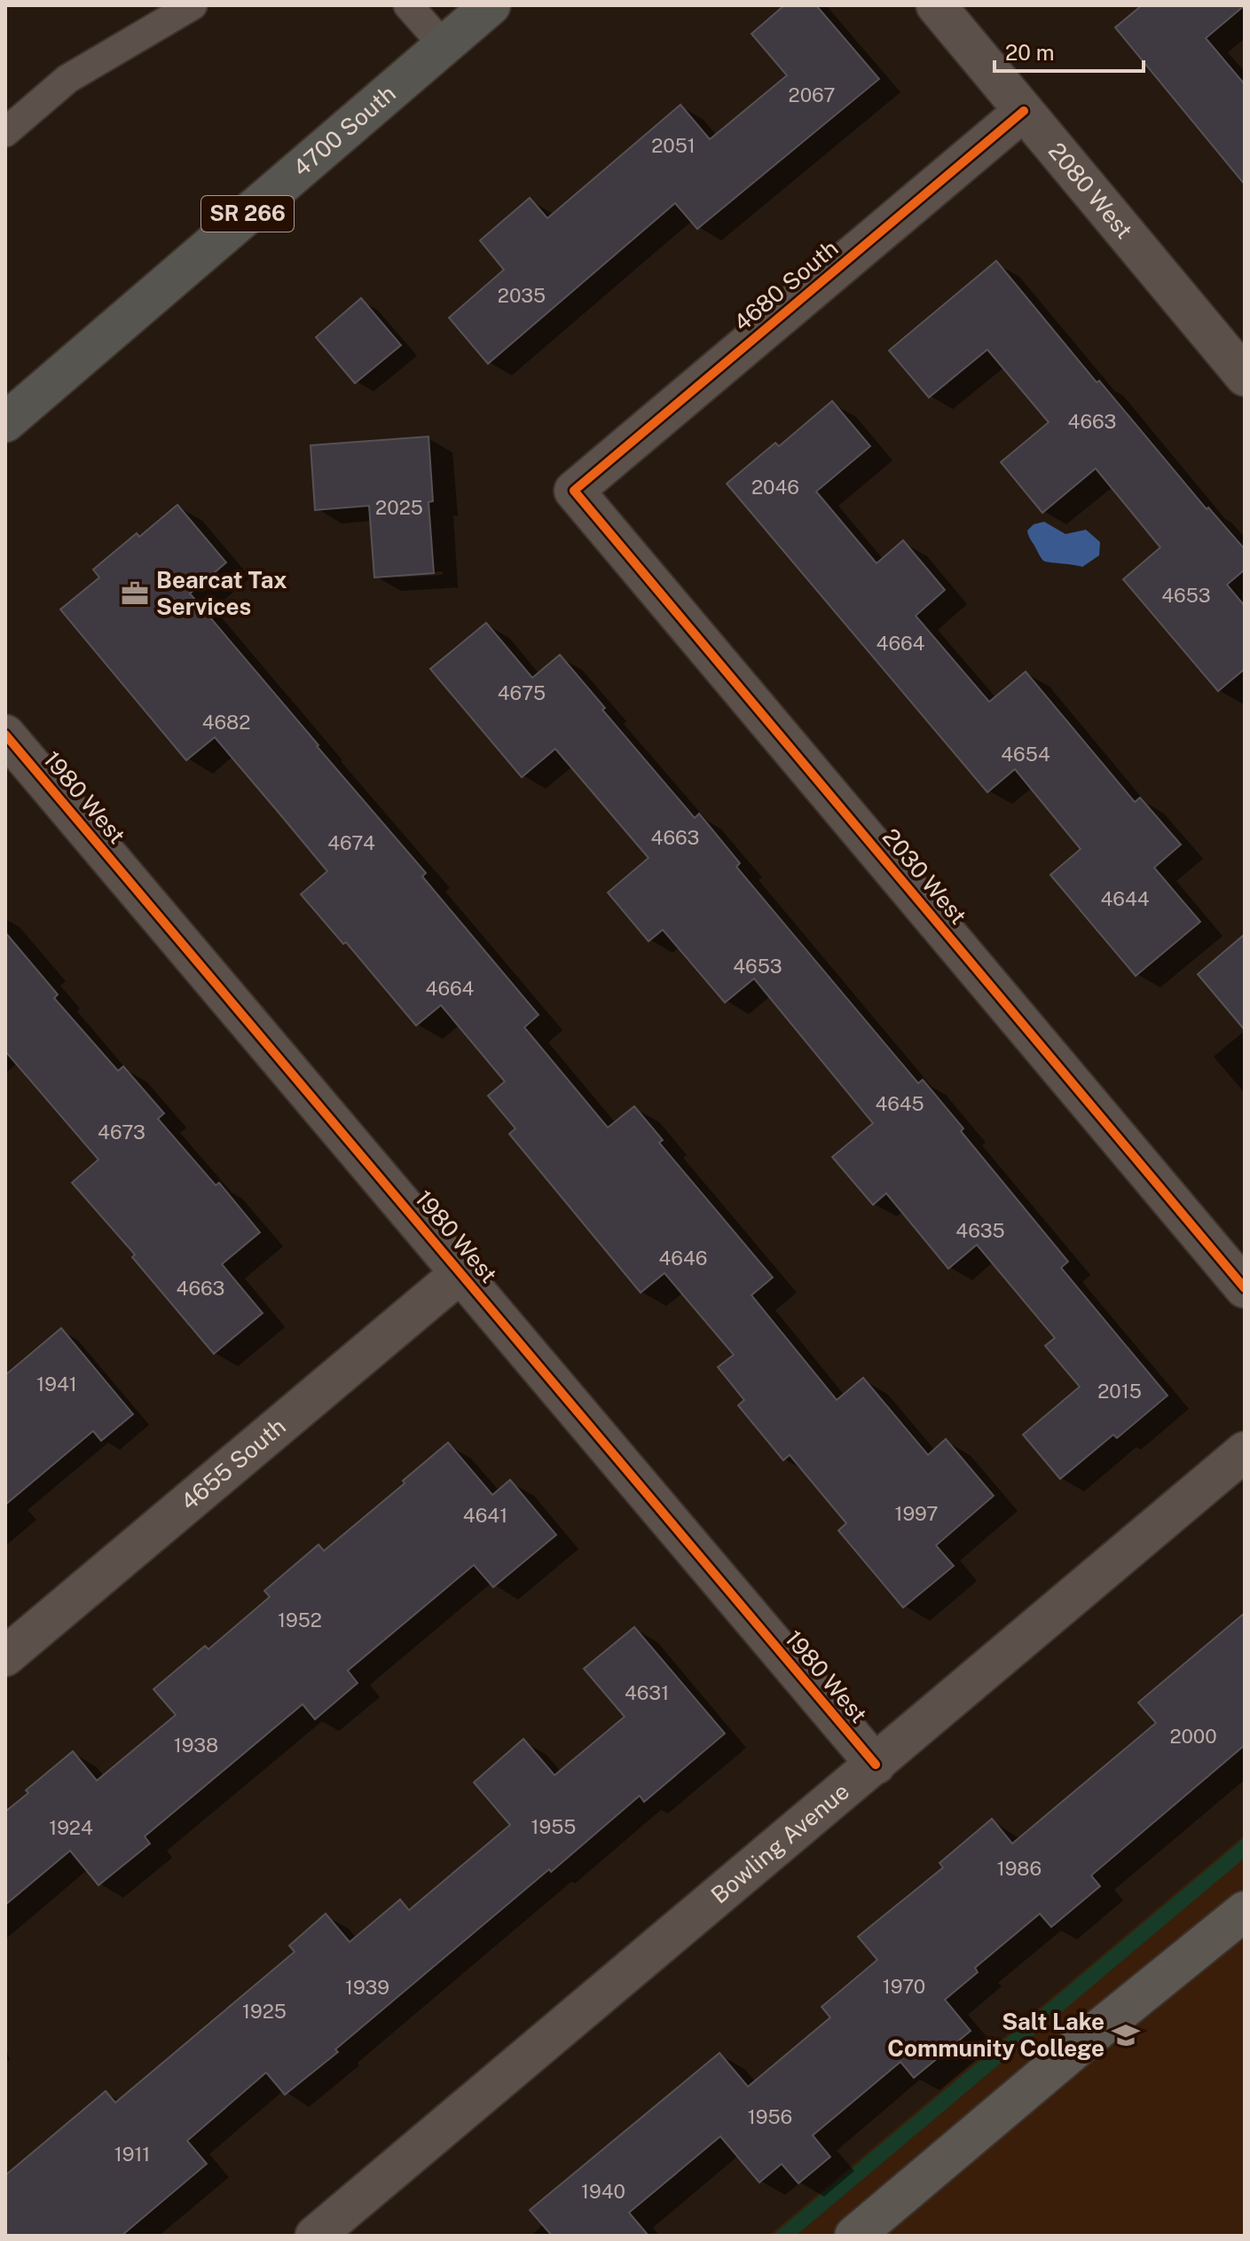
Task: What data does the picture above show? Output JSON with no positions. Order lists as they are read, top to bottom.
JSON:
{
  "streets": {
    "main road": ["4700 South", "SR 266"],
    "street": [
      "2080 West",
      "4680 South",
      "1980 West",
      "2030 West",
      "4655 South",
      "Bowling Avenue"
    ]
  },
  "crossings": [
    ["2080 West", "4680 South"],
    ["4680 South", "2030 West"],
    ["1980 West", "4655 South"],
    ["1980 West", "Bowling Avenue"]
  ],
  "places": {
    "office": ["Bearcat Tax Services"],
    "school or university": ["Salt Lake Community College"]
  },
  "house_numbers": [
    "2067",
    "2051",
    "2035",
    "4663",
    "2046",
    "2025",
    "4653",
    "4664",
    "4675",
    "4682",
    "4654",
    "4663",
    "4674",
    "4644",
    "4653",
    "4664",
    "4645",
    "4673",
    "4635",
    "4646",
    "4663",
    "1941",
    "2015",
    "1997",
    "4641",
    "1952",
    "4631",
    "2000",
    "1938",
    "1955",
    "1924",
    "1986",
    "1970",
    "1939",
    "1925",
    "1956",
    "1911",
    "1940"
  ],
  "scale_bar": "20 m"
}
